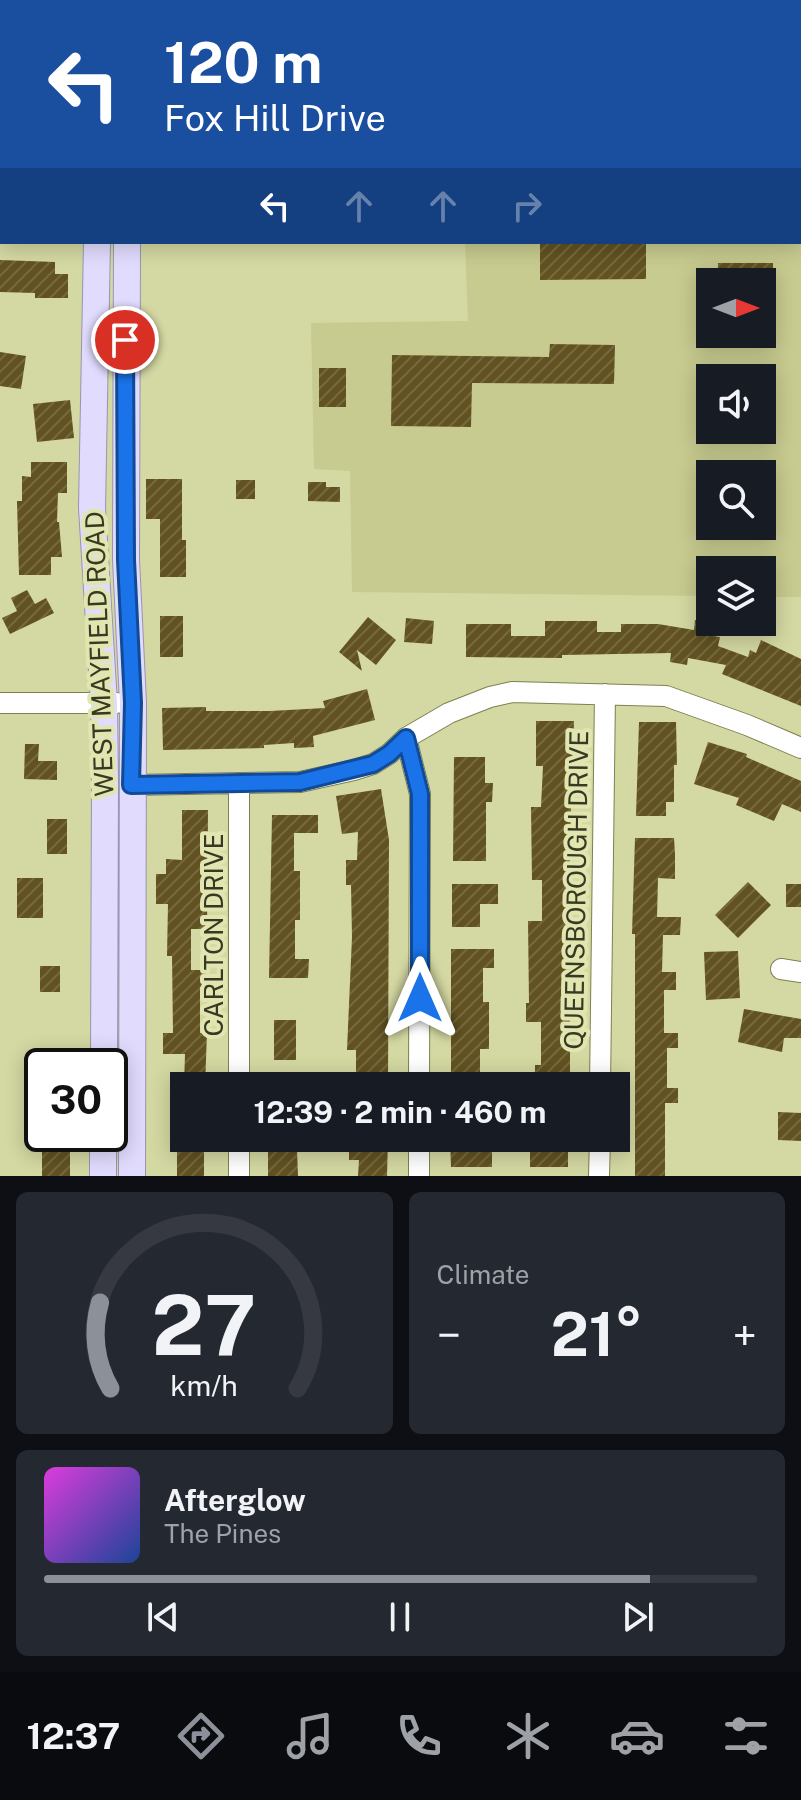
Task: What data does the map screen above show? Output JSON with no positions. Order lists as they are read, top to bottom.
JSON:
{
  "streets": {
    "main road": ["WEST MAYFIELD ROAD"],
    "street": ["QUEENSBOROUGH DRIVE", "CARLTON DRIVE"]
  },
  "north": "right",
  "page": {
    "turn": ["120 m", "Fox Hill Drive"],
    "limit": "30",
    "trip": "12:39 · 2 min · 460 m",
    "tile": "Climate",
    "heat": ["−", "21°", "+"],
    "song": ["Afterglow", "The Pines"],
    "tabs": "12:37",
    "gauge": ["27", "km/h"]
  }
}
